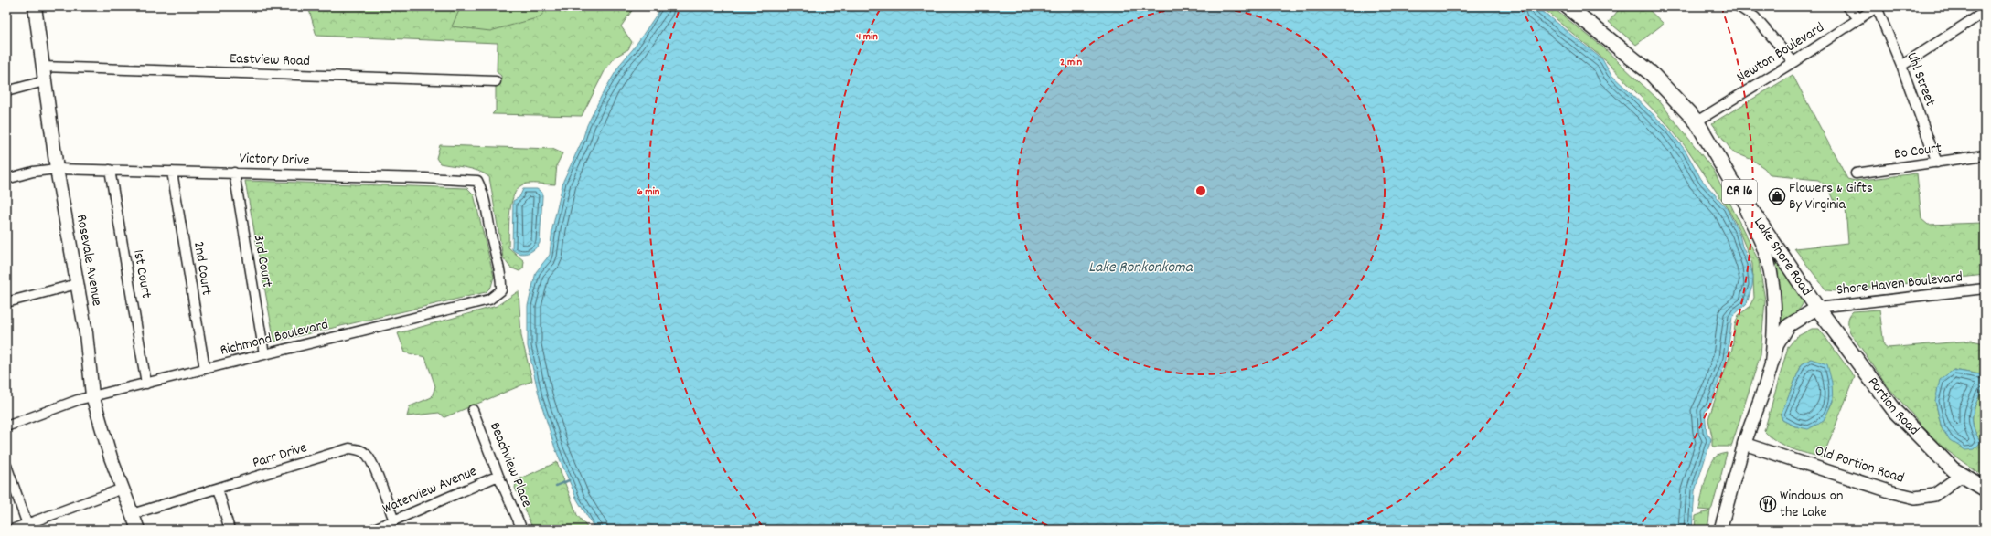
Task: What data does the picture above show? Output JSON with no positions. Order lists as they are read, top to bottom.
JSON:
{
  "streets": {
    "main road": [
      "CR 16",
      "Lake Shore Road",
      "Rosevale Avenue",
      "Portion Road"
    ],
    "street": [
      "Newton Boulevard",
      "Eastview Road",
      "Uhl Street",
      "Bo Court",
      "Victory Drive",
      "3rd Court",
      "2nd Court",
      "1st Court",
      "Shore Haven Boulevard",
      "Richmond Boulevard",
      "Parr Drive",
      "Beachview Place",
      "Old Portion Road",
      "Waterview Avenue"
    ]
  },
  "crossings": [
    ["Newton Boulevard", "Uhl Street"],
    ["Newton Boulevard", "Lake Shore Road"],
    ["Eastview Road", "Rosevale Avenue"],
    ["Uhl Street", "Bo Court"],
    ["Victory Drive", "Rosevale Avenue"],
    ["Victory Drive", "3rd Court"],
    ["Victory Drive", "2nd Court"],
    ["Victory Drive", "1st Court"],
    ["Victory Drive", "Richmond Boulevard"],
    ["Lake Shore Road", "Shore Haven Boulevard"],
    ["Lake Shore Road", "Portion Road"],
    ["Lake Shore Road", "Old Portion Road"],
    ["Rosevale Avenue", "Richmond Boulevard"],
    ["Rosevale Avenue", "Parr Drive"],
    ["3rd Court", "Richmond Boulevard"],
    ["2nd Court", "Richmond Boulevard"],
    ["1st Court", "Richmond Boulevard"],
    ["Shore Haven Boulevard", "Portion Road"],
    ["Portion Road", "Old Portion Road"],
    ["Parr Drive", "Waterview Avenue"],
    ["Beachview Place", "Waterview Avenue"]
  ],
  "water": ["Lake Ronkonkoma"],
  "places": {
    "shop": ["Flowers & Gifts By Virginia"],
    "restaurant": ["Windows on the Lake"]
  },
  "rings": ["4 min", "2 min", "6 min"]
}
